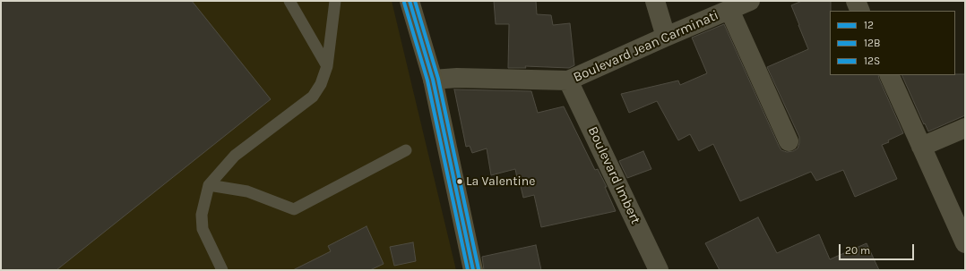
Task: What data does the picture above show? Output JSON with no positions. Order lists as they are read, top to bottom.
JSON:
{
  "streets": {
    "street": ["Boulevard Jean Carminati", "Boulevard Imbert"]
  },
  "crossings": [
    ["Boulevard Jean Carminati", "Boulevard Imbert"]
  ],
  "places": ["La Valentine"],
  "lines": ["transit line 12", "transit line 12S", "transit line 12B"],
  "legend": ["12", "12B", "12S"],
  "scale_bar": "20 m"
}
